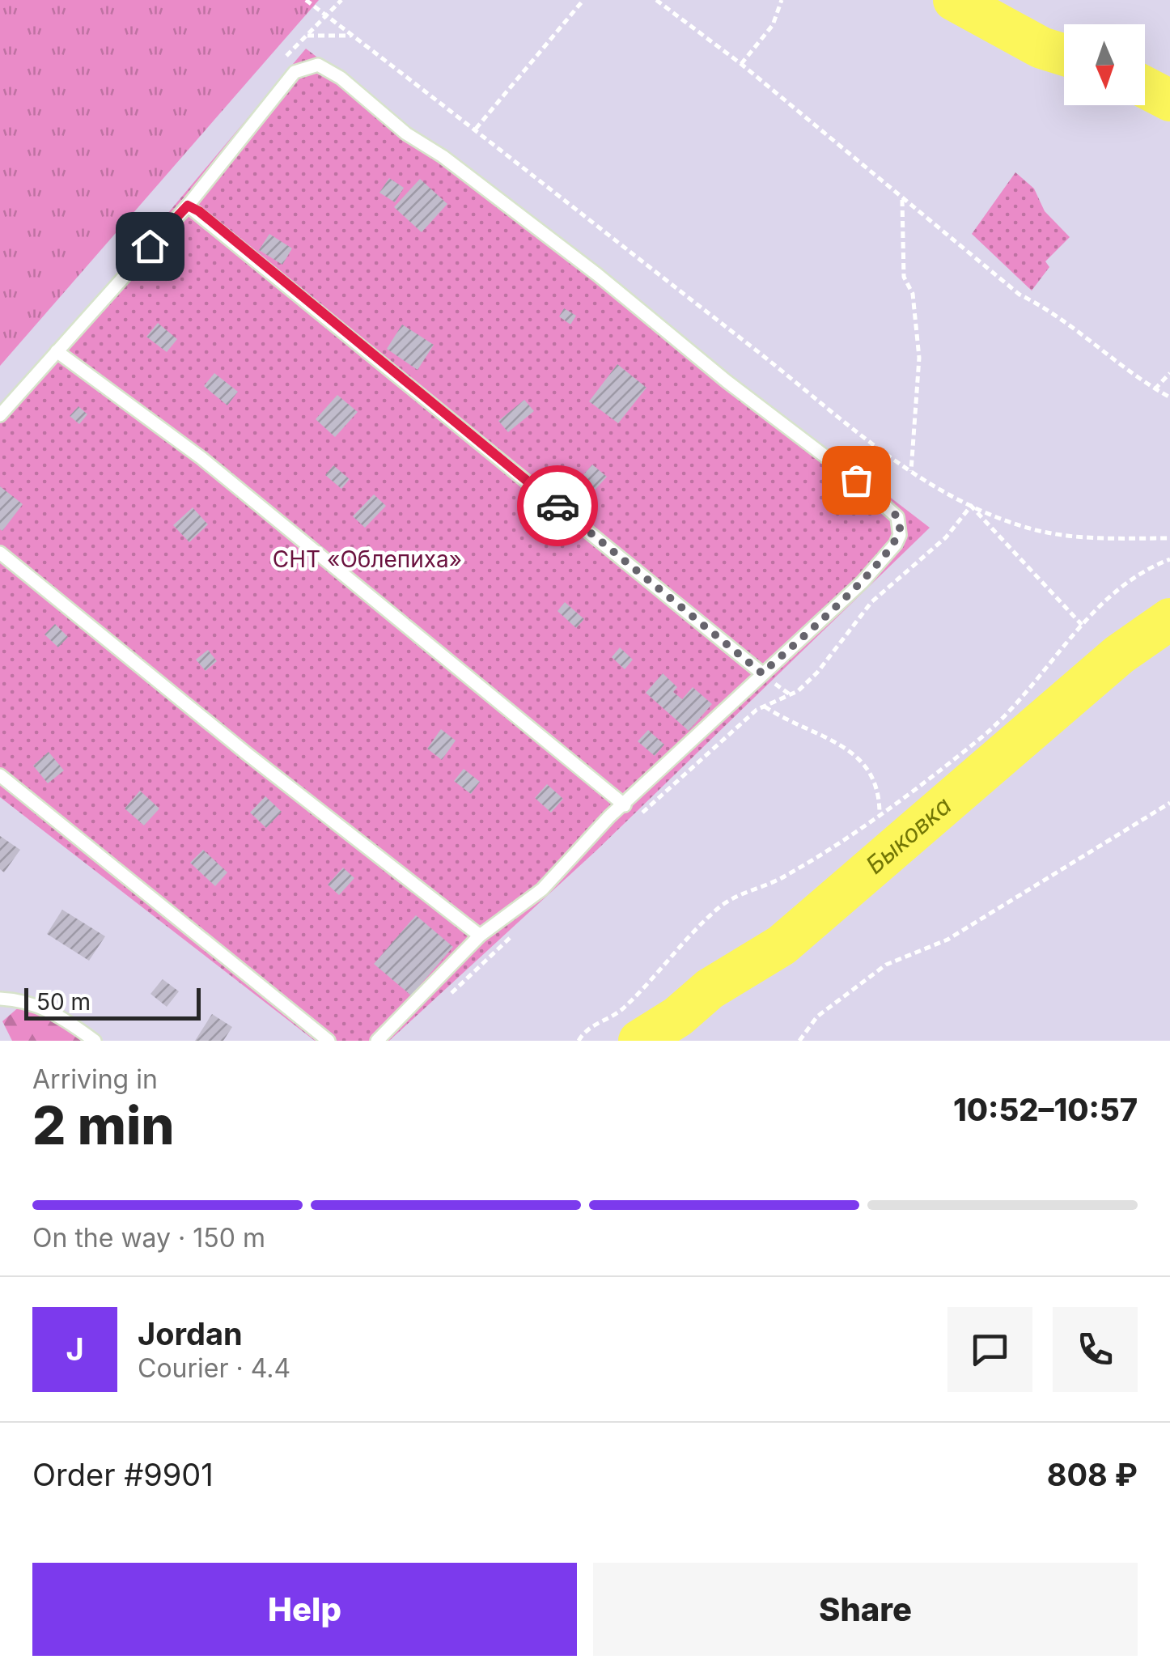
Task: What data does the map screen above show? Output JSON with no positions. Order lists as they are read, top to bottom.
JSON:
{
  "water": ["Быковка"],
  "parks": ["СНТ «Облепиха»"],
  "scale_bar": "50 m",
  "north": "bottom",
  "page": {
    "scale": "50 m",
    "heading": ["2 min", "Arriving in", "10:52–10:57"],
    "panel": [
      "Jordan",
      "Courier · 4.4",
      "Order #9901",
      "808 ₽"
    ],
    "bar": "On the way · 150 m",
    "round": "J",
    "buttons": ["Help", "Share"]
  }
}
